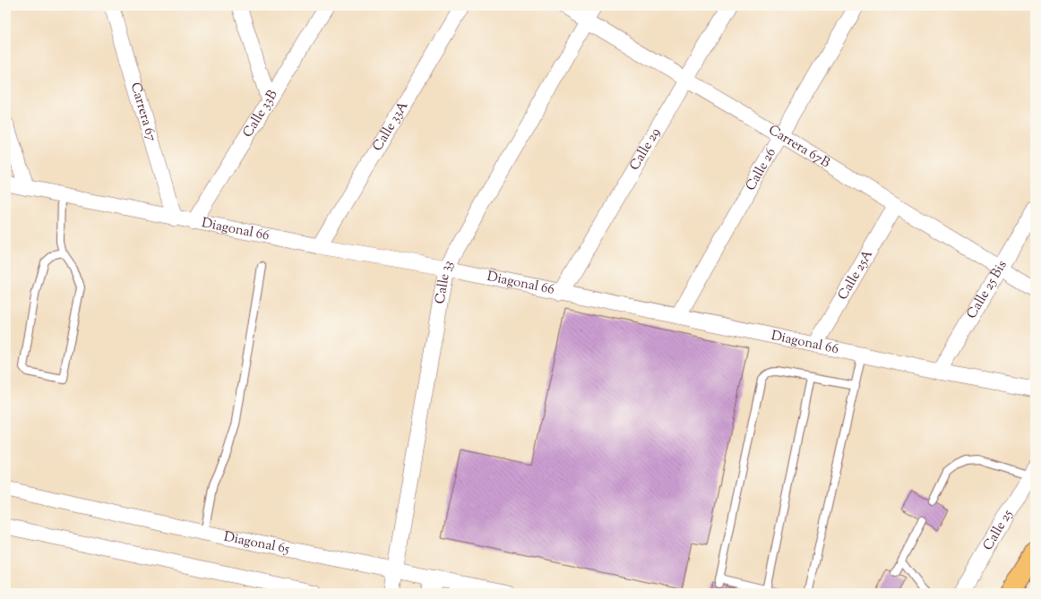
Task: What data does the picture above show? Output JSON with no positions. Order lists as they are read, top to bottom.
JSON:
{
  "streets": {
    "street": [
      "Carrera 67",
      "Calle 33B",
      "Calle 33A",
      "Carrera 67B",
      "Calle 29",
      "Calle 26",
      "Diagonal 66",
      "Calle 25A",
      "Calle 33",
      "Calle 25 Bis",
      "Calle 25",
      "Diagonal 65"
    ]
  },
  "crossings": [
    ["Carrera 67", "Diagonal 66"],
    ["Calle 33B", "Diagonal 66"],
    ["Calle 33A", "Diagonal 66"],
    ["Carrera 67B", "Calle 29"],
    ["Carrera 67B", "Calle 26"],
    ["Carrera 67B", "Calle 25A"],
    ["Carrera 67B", "Calle 33"],
    ["Carrera 67B", "Calle 25 Bis"],
    ["Calle 29", "Diagonal 66"],
    ["Calle 26", "Diagonal 66"],
    ["Diagonal 66", "Calle 25A"],
    ["Diagonal 66", "Calle 33"],
    ["Diagonal 66", "Calle 25 Bis"],
    ["Calle 33", "Diagonal 65"]
  ]
}
